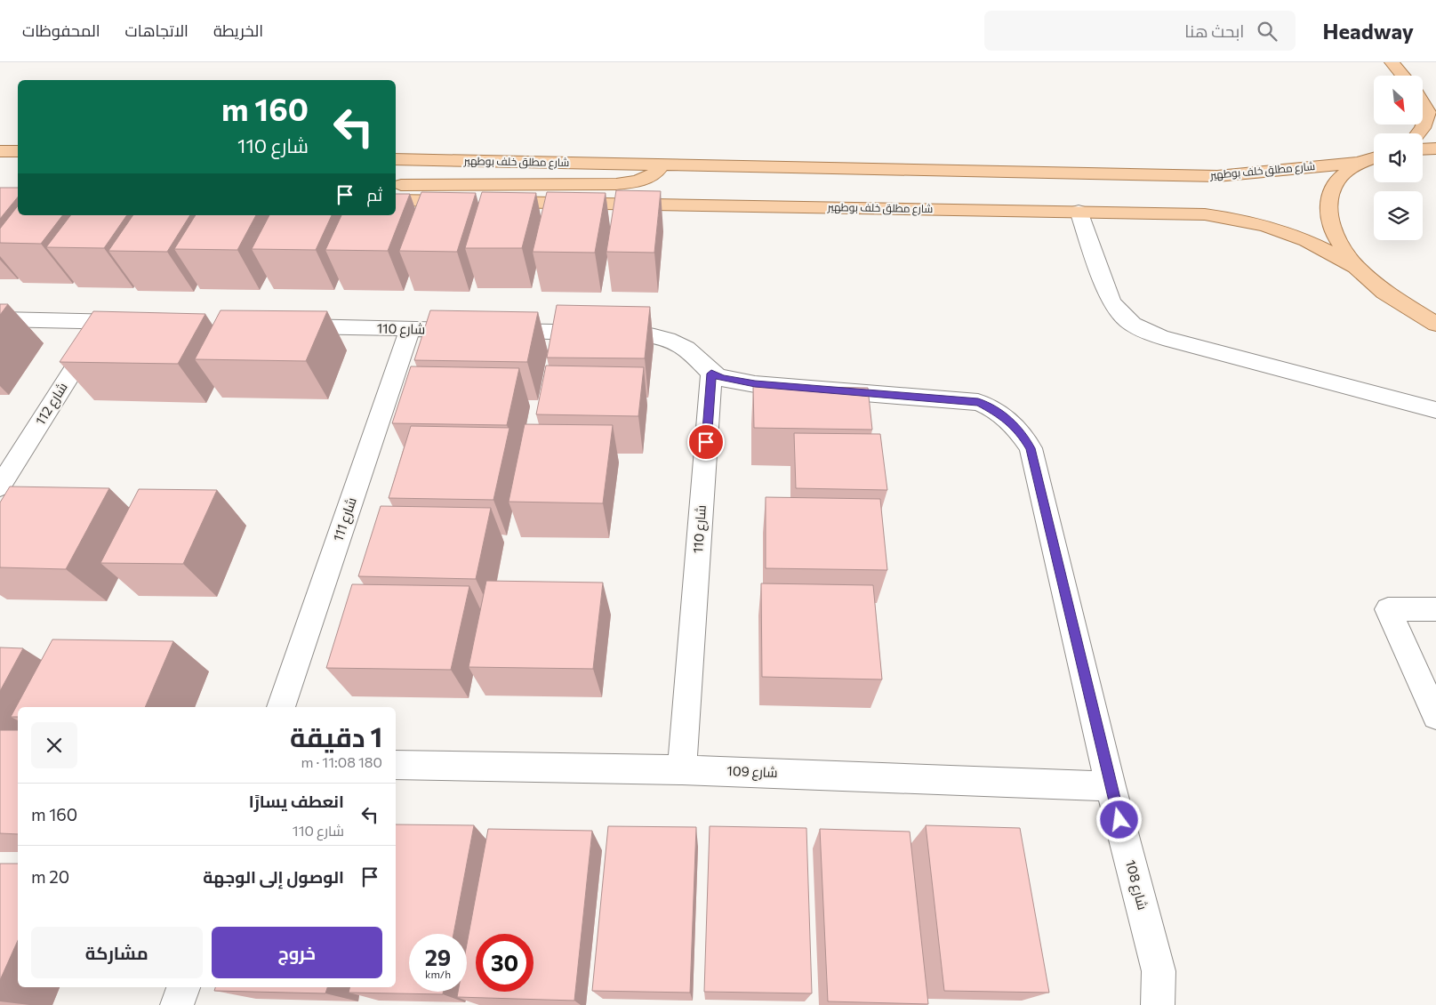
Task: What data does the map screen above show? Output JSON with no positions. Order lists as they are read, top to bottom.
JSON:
{
  "streets": {
    "main road": ["شارع مطلق خلف بوطهير"],
    "street": [
      "شارع 110",
      "شارع 112",
      "شارع 111",
      "شارع 109",
      "شارع 108"
    ]
  },
  "crossings": [
    ["شارع 110", "شارع 111"],
    ["شارع 110", "شارع 109"],
    ["شارع 110", "شارع 108"],
    ["شارع 109", "شارع 108"]
  ],
  "north": "bottom right",
  "page": {
    "header": "Headway",
    "search": "ابحث هنا",
    "nav": ["الخريطة", "الاتجاهات", "المحفوظات"],
    "turn": ["160 m", "شارع 110"],
    "then": "ثم",
    "heading": ["1 دقيقة", "180 m · 11:08"],
    "list": [
      {
        "name": "انعطف يسارًا",
        "note": "شارع 110",
        "value": "160 m"
      },
      {
        "name": "الوصول إلى الوجهة",
        "value": "20 m"
      }
    ],
    "buttons": ["خروج", "مشاركة"],
    "speed": "29 km/h",
    "limit": "30"
  }
}
